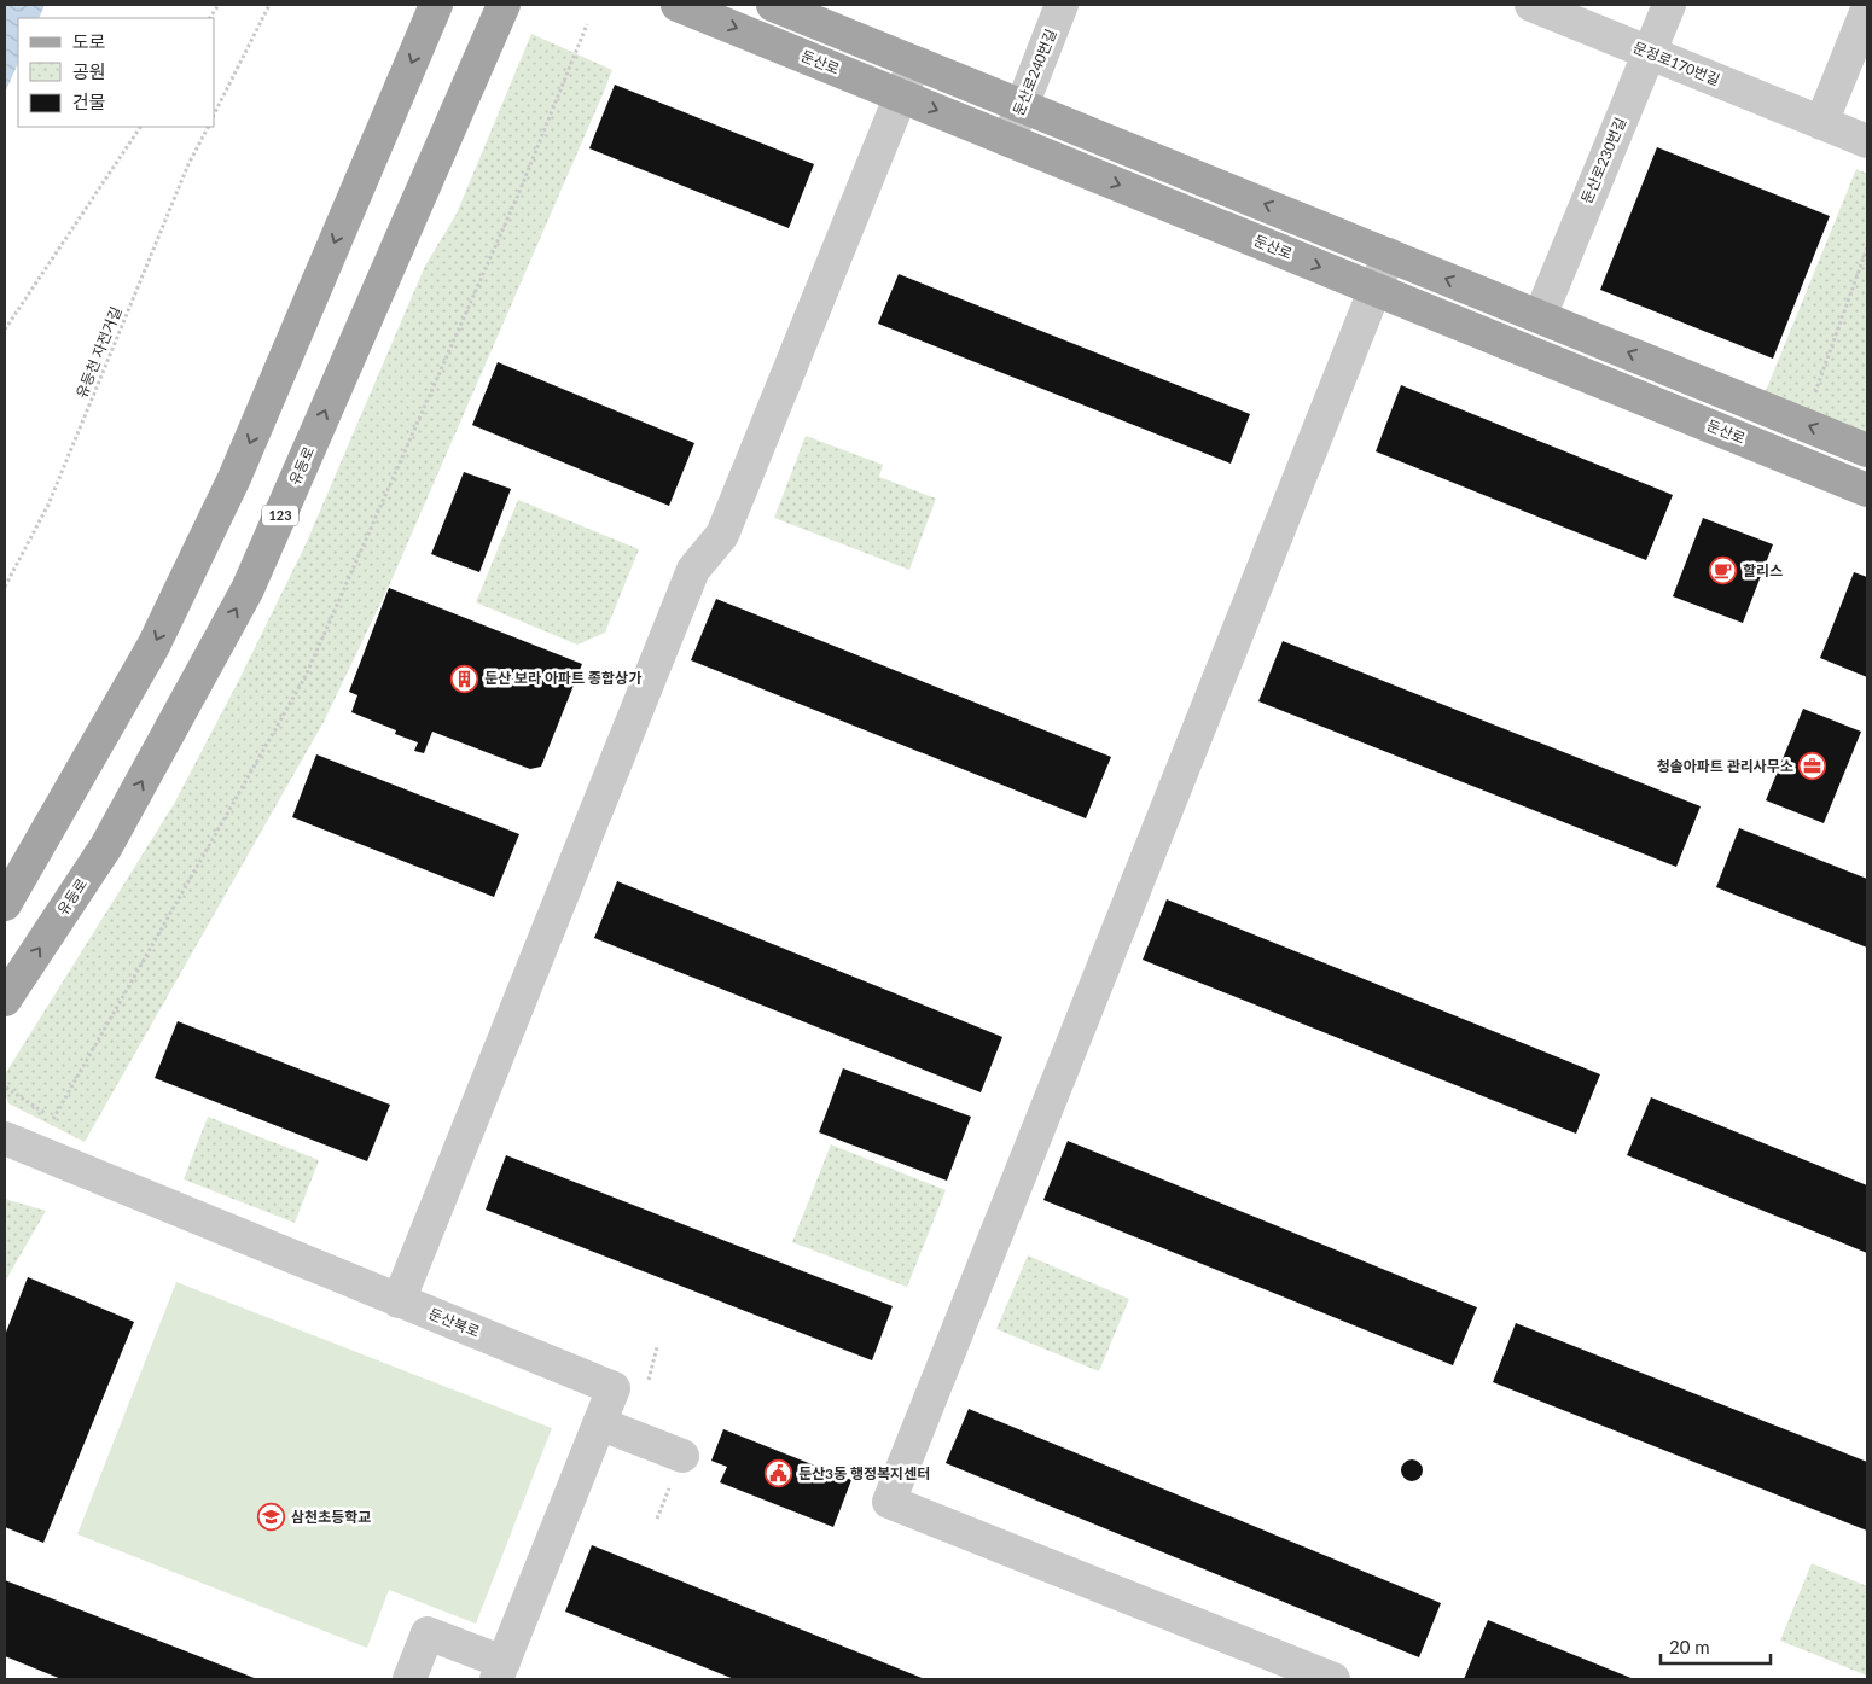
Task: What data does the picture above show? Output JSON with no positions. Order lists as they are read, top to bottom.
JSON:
{
  "streets": {
    "main road": ["둔산로", "유등로", "123"],
    "street": [
      "문정로170번길",
      "둔산로240번길",
      "둔산로230번길",
      "둔산북로"
    ],
    "path": ["유등천 자전거길"]
  },
  "crossings": [
    ["둔산로", "둔산로240번길"],
    ["문정로170번길", "둔산로230번길"]
  ],
  "places": {
    "cafe": ["할리스"],
    "building": ["둔산 보라 아파트 종합상가"],
    "office": ["청솔아파트 관리사무소"],
    "public building": ["둔산3동 행정복지센터"],
    "school or university": ["삼천초등학교"]
  },
  "legend": ["도로", "공원", "건물"],
  "scale_bar": "20 m"
}
